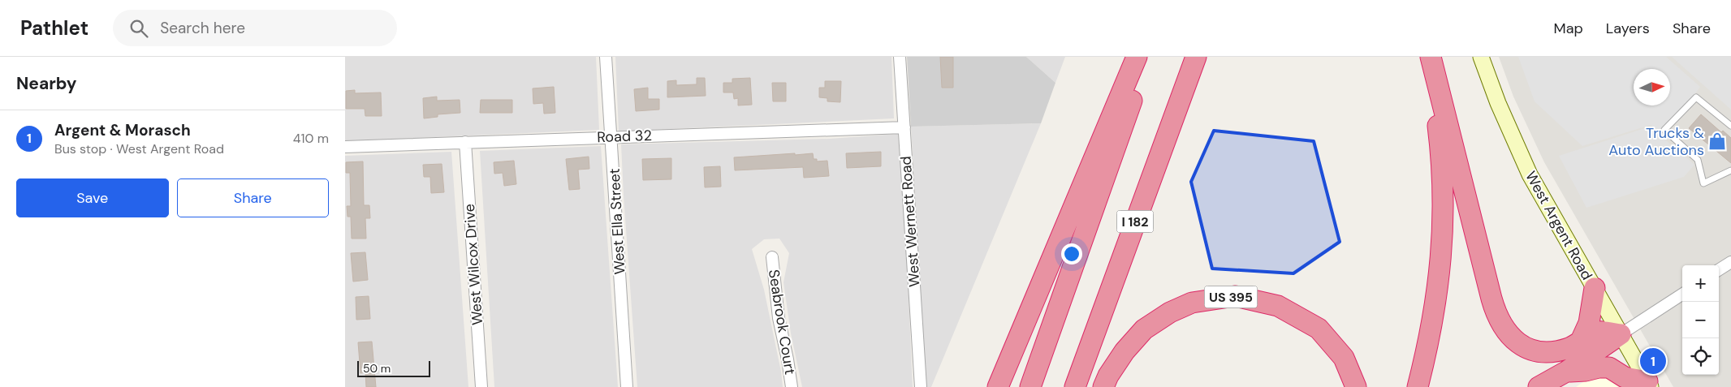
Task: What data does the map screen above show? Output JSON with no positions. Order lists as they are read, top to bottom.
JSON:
{
  "streets": {
    "highway": ["I 182", "US 395"],
    "main road": ["West Argent Road"],
    "street": [
      "Road 32",
      "West Ella Street",
      "West Wernett Road",
      "West Wilcox Drive",
      "Seabrook Court"
    ]
  },
  "crossings": [
    ["Road 32", "West Ella Street"],
    ["Road 32", "West Wernett Road"],
    ["Road 32", "West Wilcox Drive"]
  ],
  "places": {
    "shop": ["Trucks & Auto Auctions"]
  },
  "scale_bar": "50 m",
  "north": "right",
  "page": {
    "header": "Pathlet",
    "search": "Search here",
    "nav": ["Map", "Layers", "Share"],
    "heading": "Nearby",
    "list": [
      {
        "mark": "1",
        "name": "Argent & Morasch",
        "note": "Bus stop · West Argent Road",
        "value": "410 m"
      }
    ],
    "buttons": ["Save", "Share"],
    "map_buttons": ["+", "−"],
    "pins": "1",
    "scale": "50 m"
  }
}
